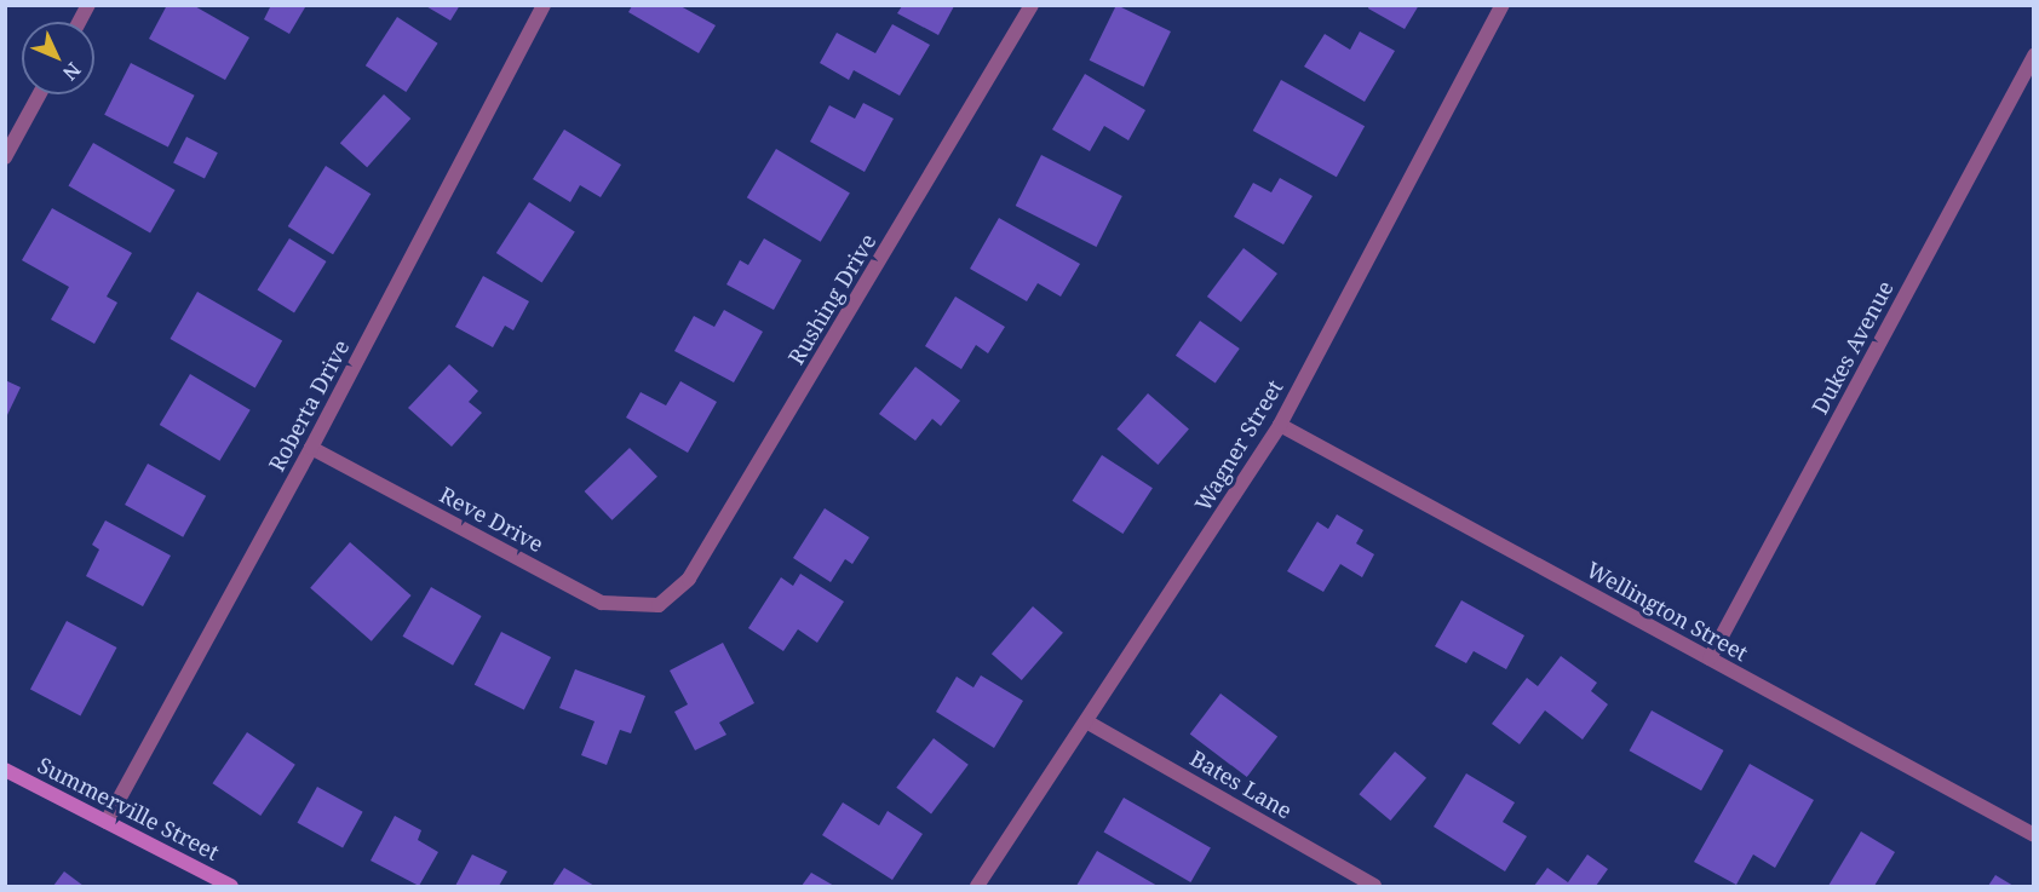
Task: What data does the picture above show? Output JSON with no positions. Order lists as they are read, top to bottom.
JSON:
{
  "streets": {
    "street": [
      "Rushing Drive",
      "Dukes Avenue",
      "Roberta Drive",
      "Wagner Street",
      "Reve Drive",
      "Wellington Street",
      "Bates Lane",
      "Summerville Street"
    ]
  },
  "crossings": [
    ["Rushing Drive", "Reve Drive"],
    ["Dukes Avenue", "Wellington Street"],
    ["Roberta Drive", "Reve Drive"],
    ["Roberta Drive", "Summerville Street"],
    ["Wagner Street", "Wellington Street"],
    ["Wagner Street", "Bates Lane"]
  ],
  "north": "bottom right"
}
